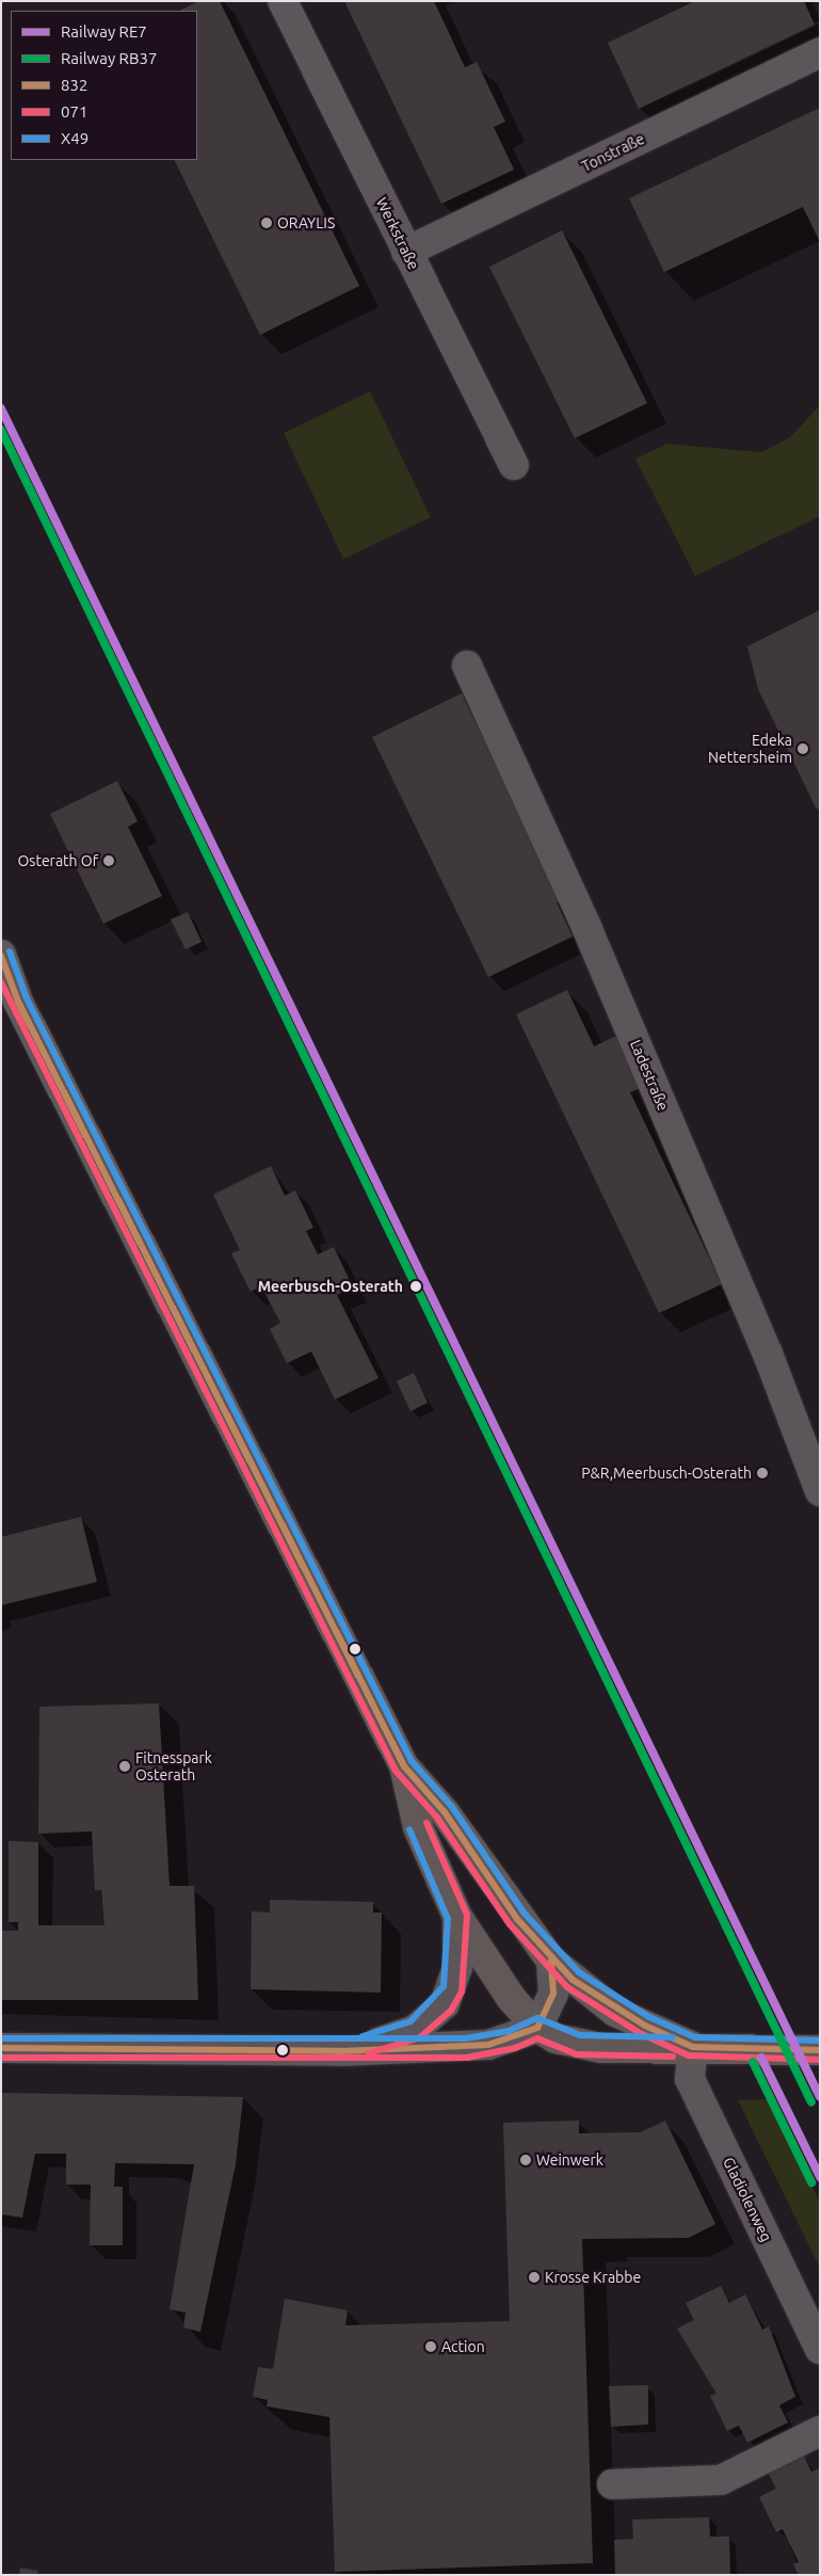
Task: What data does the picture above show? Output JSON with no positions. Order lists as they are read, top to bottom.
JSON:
{
  "streets": {
    "street": [
      "Tonstraße",
      "Werkstraße",
      "Ladestraße",
      "Gladiolenweg"
    ]
  },
  "crossings": [
    ["Tonstraße", "Werkstraße"]
  ],
  "places": [
    "ORAYLIS",
    "Edeka Nettersheim",
    "Osterath Of",
    "Meerbusch-Osterath",
    "P&R,Meerbusch-Osterath",
    "Fitnesspark Osterath",
    "Weinwerk",
    "Krosse Krabbe",
    "Action"
  ],
  "lines": [
    "rail line RE7",
    "rail line RB37",
    "transit line X49",
    "transit line 832",
    "transit line 071"
  ],
  "legend": [
    "Railway RE7",
    "Railway RB37",
    "832",
    "071",
    "X49"
  ]
}
